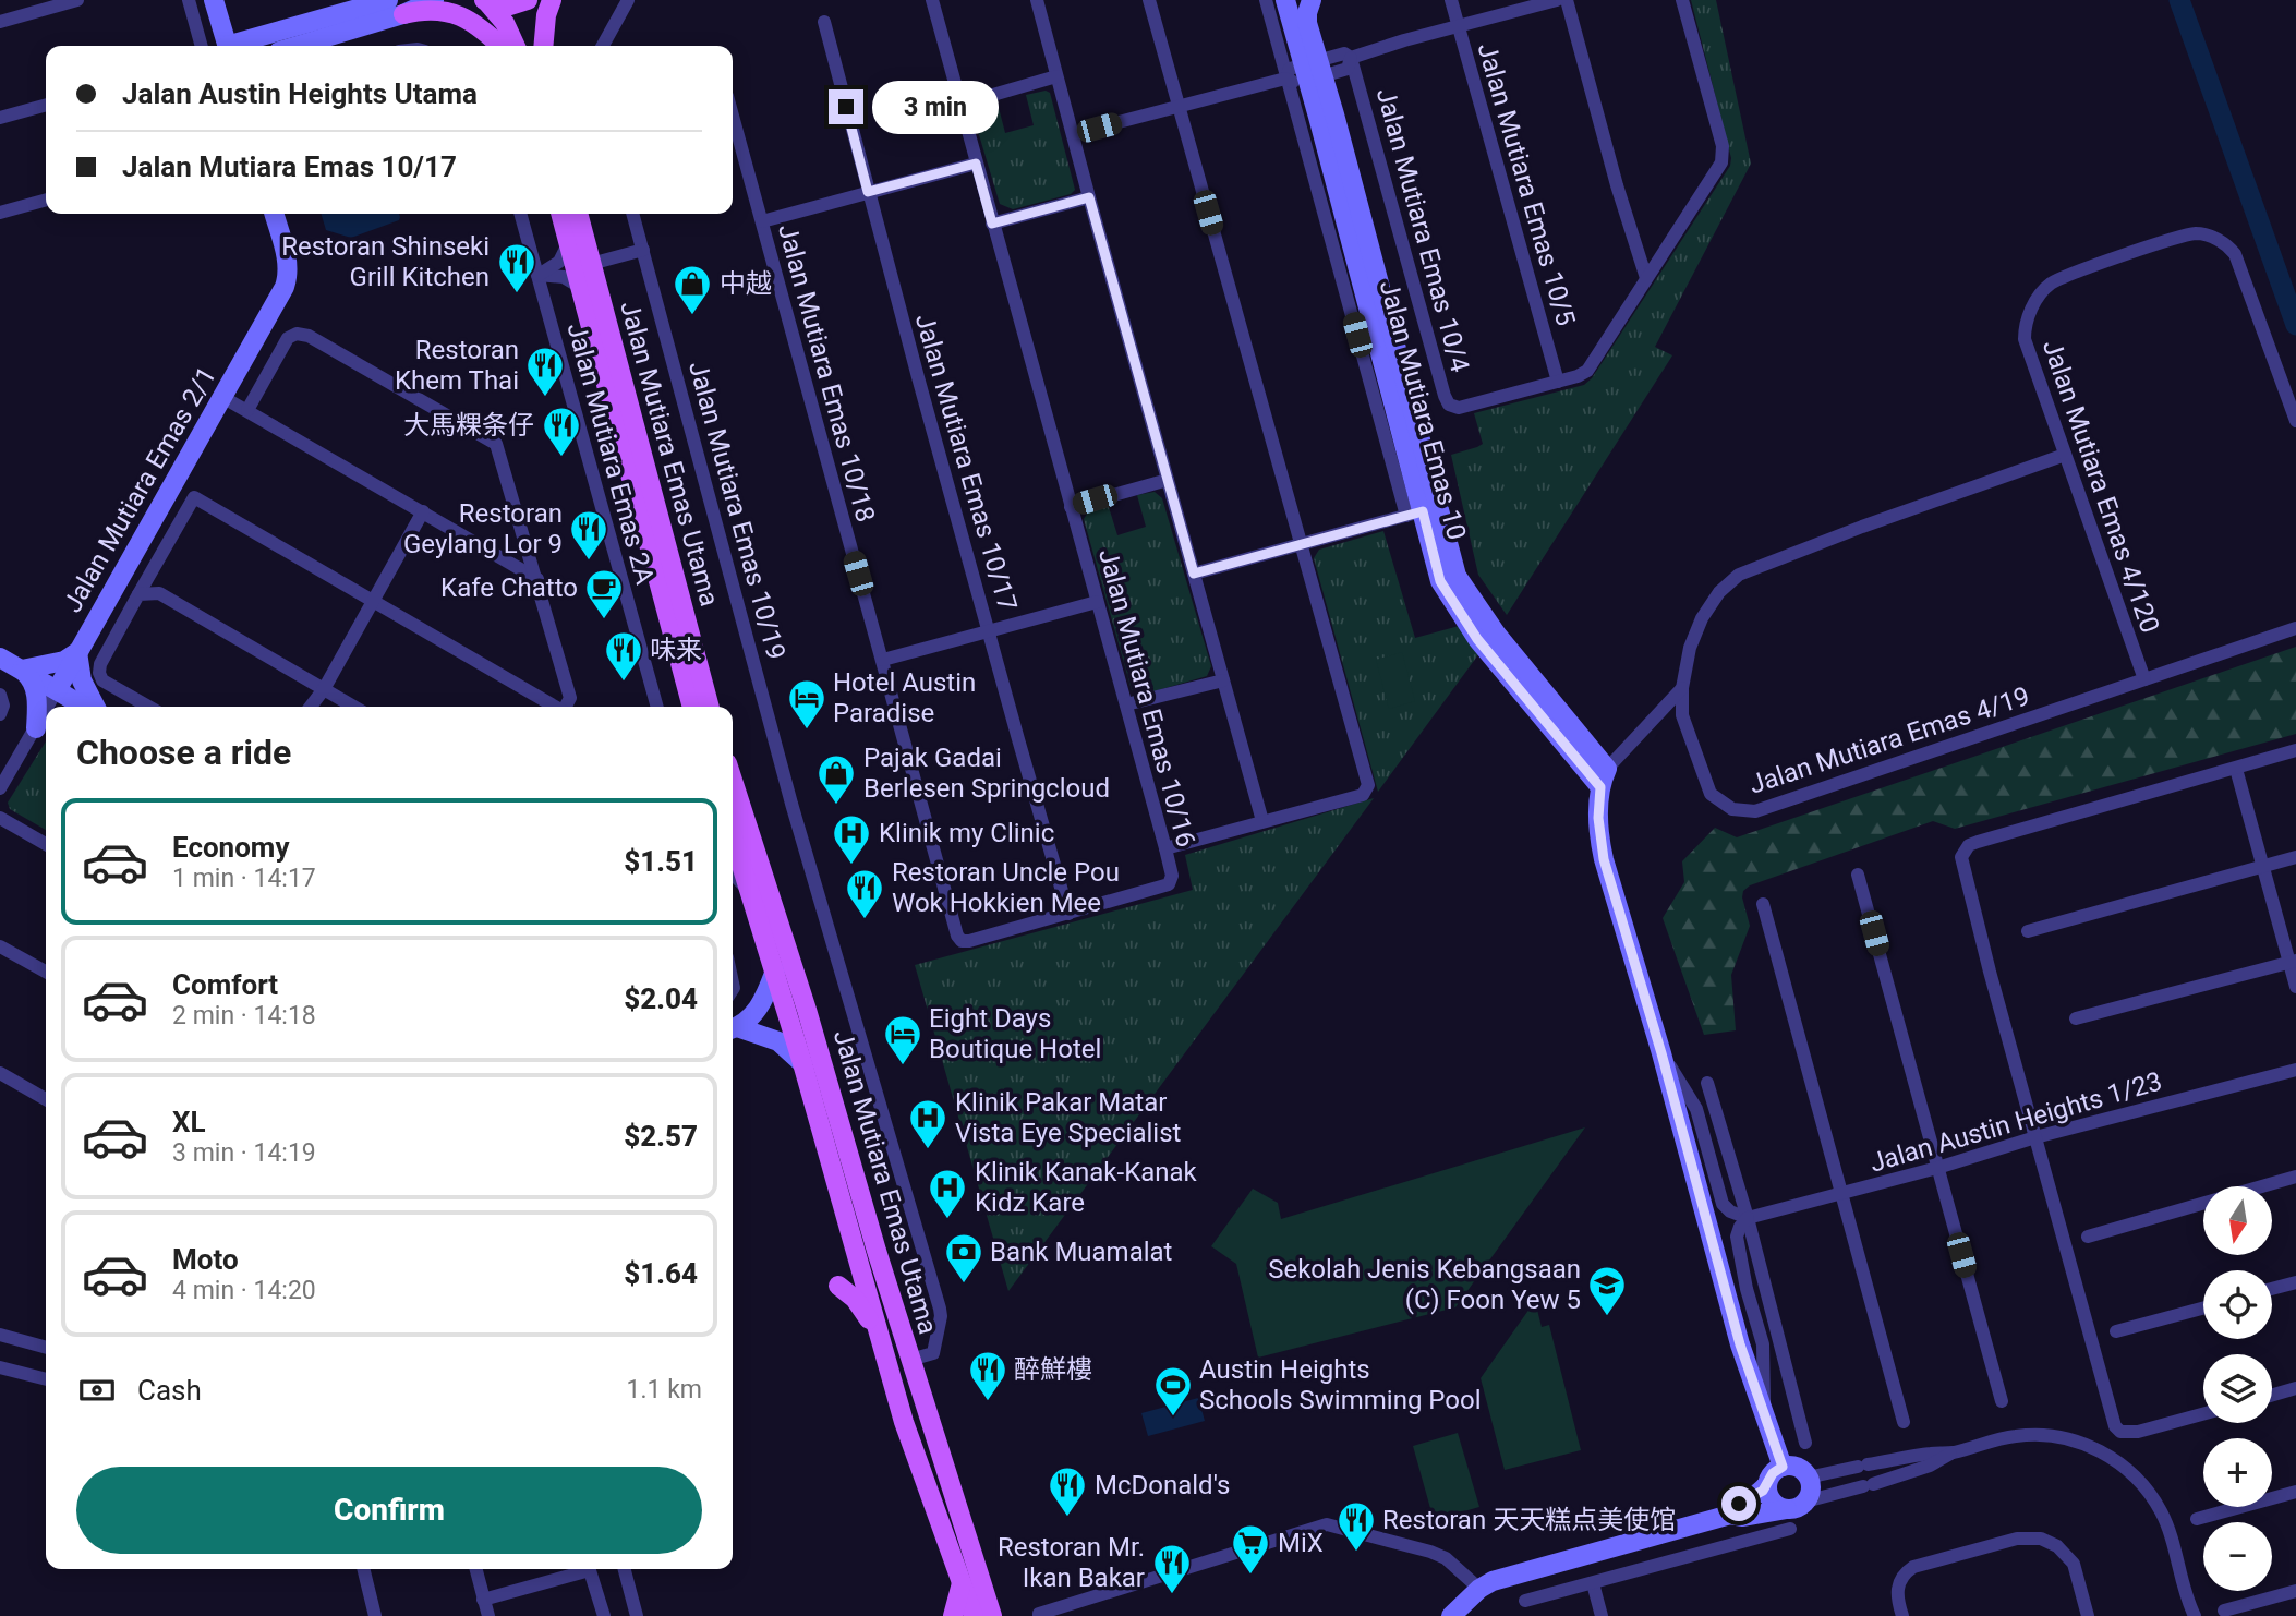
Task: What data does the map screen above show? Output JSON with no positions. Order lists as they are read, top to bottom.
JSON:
{
  "streets": {
    "main road": ["Jalan Mutiara Emas Utama"],
    "street": [
      "Jalan Mutiara Emas 10/5",
      "Jalan Mutiara Emas 10/4",
      "Jalan Mutiara Emas 10/18",
      "Jalan Mutiara Emas 10",
      "Jalan Mutiara Emas 2A",
      "Jalan Mutiara Emas 10/17",
      "Jalan Mutiara Emas 4/120",
      "Jalan Mutiara Emas 2/1",
      "Jalan Mutiara Emas 10/19",
      "Jalan Mutiara Emas 10/16",
      "Jalan Mutiara Emas 4/19",
      "Jalan Austin Heights 1/23"
    ]
  },
  "crossings": [
    ["Jalan Mutiara Emas 10/5", "Jalan Mutiara Emas 10/4"],
    ["Jalan Mutiara Emas 10/18", "Jalan Mutiara Emas 10/17"],
    ["Jalan Mutiara Emas 10/18", "Jalan Mutiara Emas 10/16"],
    ["Jalan Mutiara Emas Utama", "Jalan Mutiara Emas 10/19"],
    ["Jalan Mutiara Emas 10/17", "Jalan Mutiara Emas 10/16"],
    ["Jalan Mutiara Emas 4/120", "Jalan Mutiara Emas 4/19"]
  ],
  "places": {
    "restaurant": [
      "Restoran Shinseki Grill Kitchen",
      "Restoran Khem Thai",
      "大馬粿条仔",
      "Restoran Geylang Lor 9",
      "味来",
      "Restoran Uncle Pou Wok Hokkien Mee",
      "醉鮮樓",
      "McDonald's",
      "Restoran 天天糕点美使馆",
      "Restoran Mr. Ikan Bakar"
    ],
    "shop": ["中越", "Pajak Gadai Berlesen Springcloud"],
    "cafe": ["Kafe Chatto"],
    "hotel": ["Hotel Austin Paradise", "Eight Days Boutique Hotel"],
    "hospital": ["Klinik my Clinic", "Klinik Pakar Matar Vista Eye Specialist", "Klinik Kanak-Kanak Kidz Kare"],
    "bank": ["Bank Muamalat"],
    "school or university": ["Sekolah Jenis Kebangsaan (C) Foon Yew 5"],
    "sports": ["Austin Heights Schools Swimming Pool"],
    "supermarket": ["MiX"]
  },
  "north": "bottom",
  "page": {
    "banner": ["Jalan Austin Heights Utama", "Jalan Mutiara Emas 10/17"],
    "bubble": "3 min",
    "heading": "Choose a ride",
    "list": [
      {
        "name": "Economy",
        "note": "1 min · 14:17",
        "value": "$1.51"
      },
      {
        "name": "Comfort",
        "note": "2 min · 14:18",
        "value": "$2.04"
      },
      {
        "name": "XL",
        "note": "3 min · 14:19",
        "value": "$2.57"
      },
      {
        "name": "Moto",
        "note": "4 min · 14:20",
        "value": "$1.64"
      }
    ],
    "map_buttons": ["+", "−"],
    "pay": ["Cash", "1.1 km"],
    "buttons": "Confirm"
  }
}
